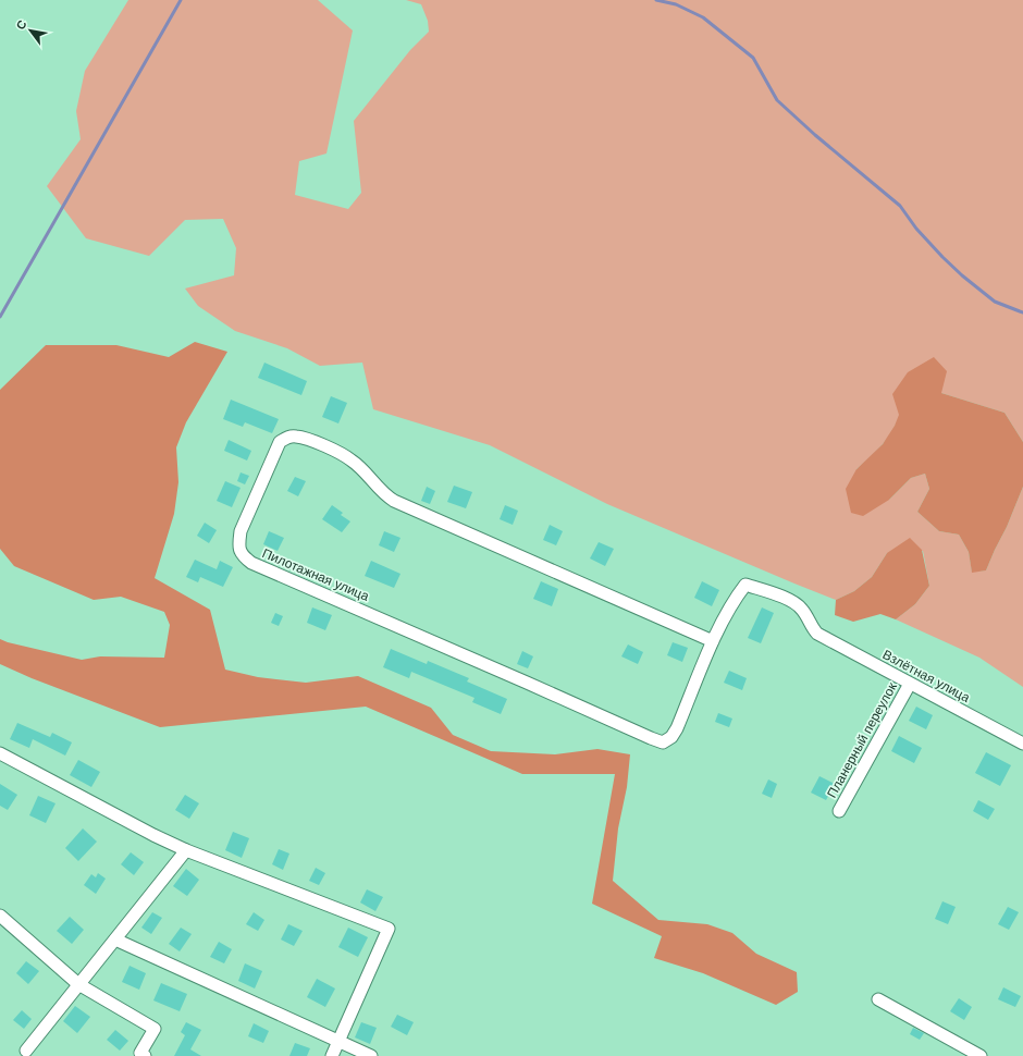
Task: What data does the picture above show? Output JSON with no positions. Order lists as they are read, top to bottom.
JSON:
{
  "streets": {
    "street": ["Пилотажная улица", "Взлётная улица", "Планерный переулок"]
  },
  "crossings": [
    ["Пилотажная улица", "Взлётная улица"],
    ["Взлётная улица", "Планерный переулок"]
  ],
  "north": "top left"
}
